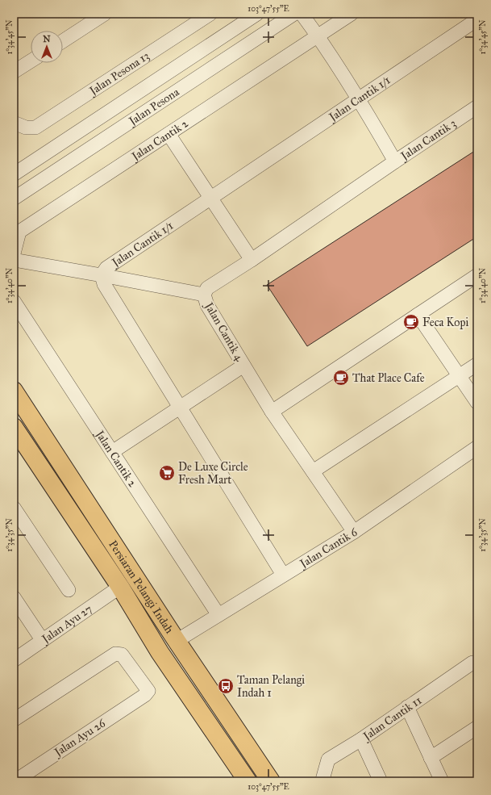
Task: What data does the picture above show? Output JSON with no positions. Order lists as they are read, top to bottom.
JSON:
{
  "streets": {
    "main road": ["Persiaran Pelangi Indah"],
    "street": [
      "Jalan Pesona 13",
      "Jalan Cantik 1/1",
      "Jalan Pesona",
      "Jalan Cantik 2",
      "Jalan Cantik 3",
      "Jalan Cantik 4",
      "Jalan Cantik 6",
      "Jalan Ayu 27",
      "Jalan Cantik 11",
      "Jalan Ayu 26"
    ]
  },
  "crossings": [
    ["Jalan Cantik 1/1", "Jalan Cantik 6"],
    ["Jalan Cantik 2", "Jalan Cantik 6"],
    ["Jalan Cantik 3", "Jalan Cantik 4"],
    ["Jalan Cantik 4", "Jalan Cantik 6"],
    ["Jalan Cantik 6", "Persiaran Pelangi Indah"],
    ["Persiaran Pelangi Indah", "Jalan Ayu 27"]
  ],
  "places": {
    "cafe": ["Feca Kopi", "That Place Cafe"],
    "supermarket": ["De Luxe Circle Fresh Mart"],
    "bus stop": ["Taman Pelangi Indah 1"]
  },
  "north": "top",
  "coordinates": [
    "103°47'55\"E",
    "1°34'45\"N",
    "1°34'40\"N",
    "1°34'35\"N"
  ]
}
